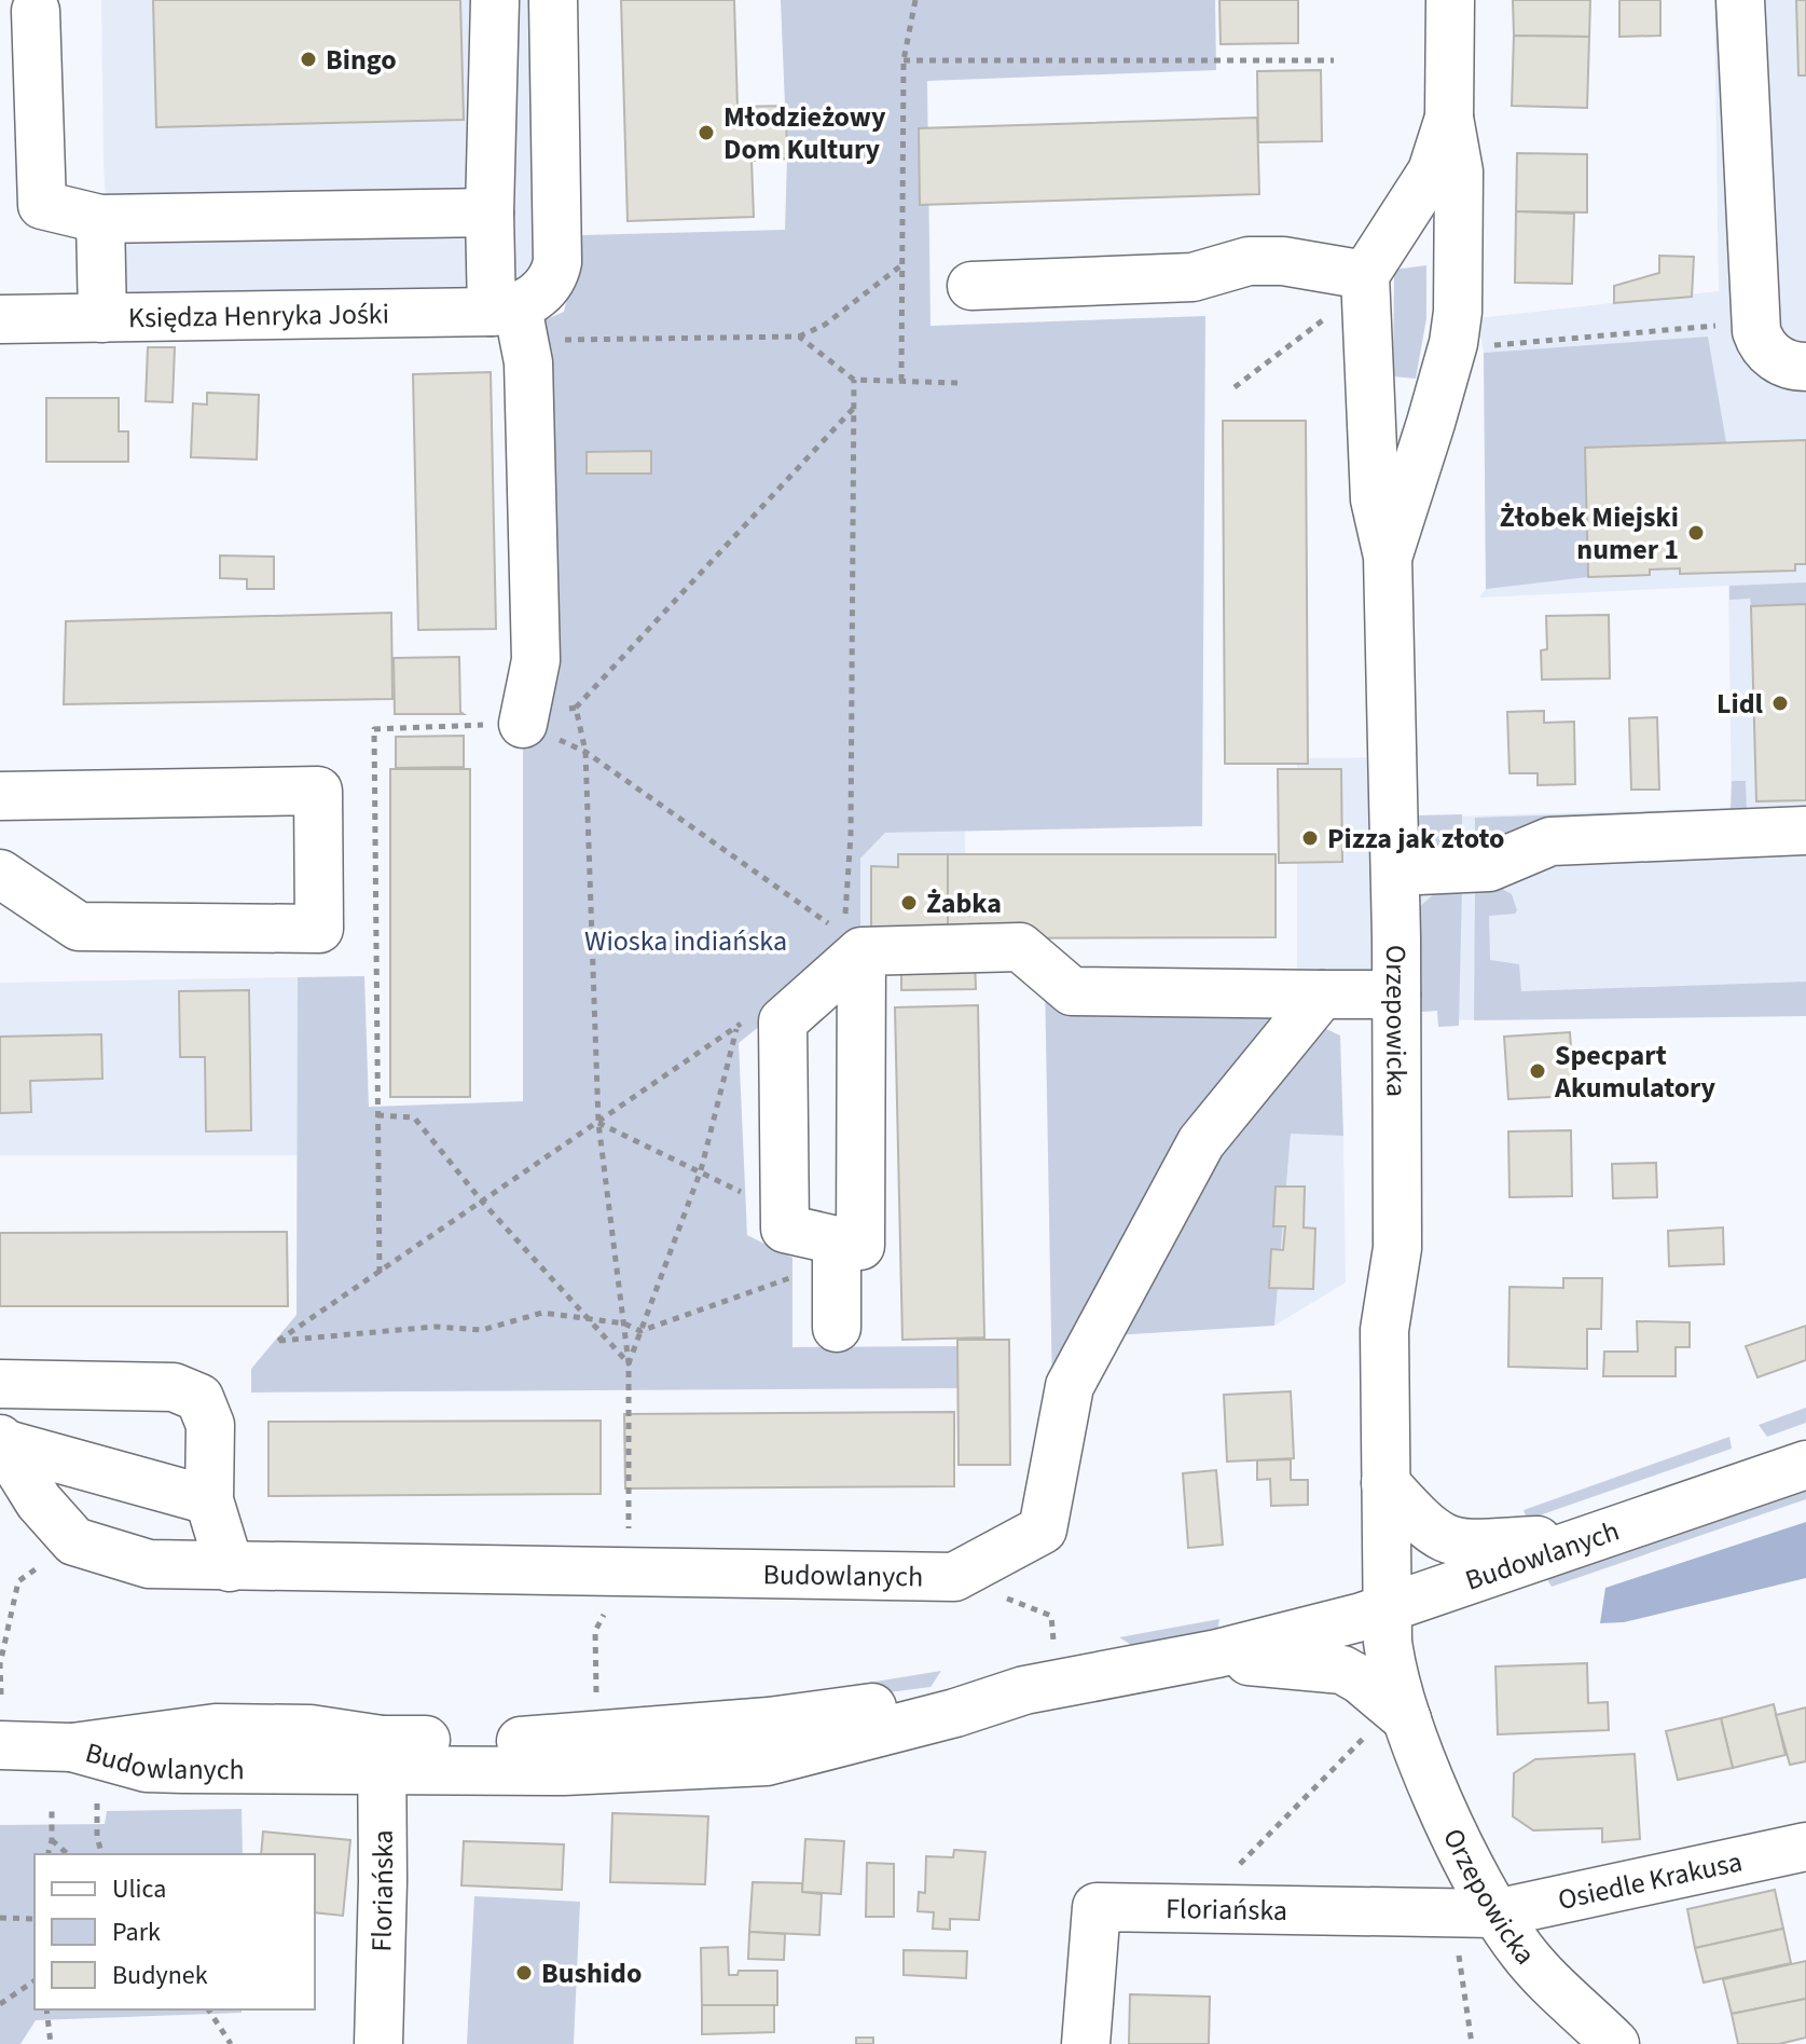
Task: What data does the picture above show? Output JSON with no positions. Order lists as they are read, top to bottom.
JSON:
{
  "streets": {
    "street": [
      "Księdza Henryka Jośki",
      "Orzepowicka",
      "Budowlanych",
      "Osiedle Krakusa",
      "Floriańska"
    ]
  },
  "crossings": [
    ["Orzepowicka", "Budowlanych"],
    ["Orzepowicka", "Osiedle Krakusa"],
    ["Orzepowicka", "Floriańska"],
    ["Budowlanych", "Floriańska"],
    ["Osiedle Krakusa", "Floriańska"]
  ],
  "parks": ["Wioska indiańska"],
  "places": [
    "Bingo",
    "Młodzieżowy Dom Kultury",
    "Żłobek Miejski numer 1",
    "Lidl",
    "Pizza jak złoto",
    "Żabka",
    "Specpart Akumulatory",
    "Bushido"
  ],
  "legend": ["Ulica", "Park", "Budynek"]
}
